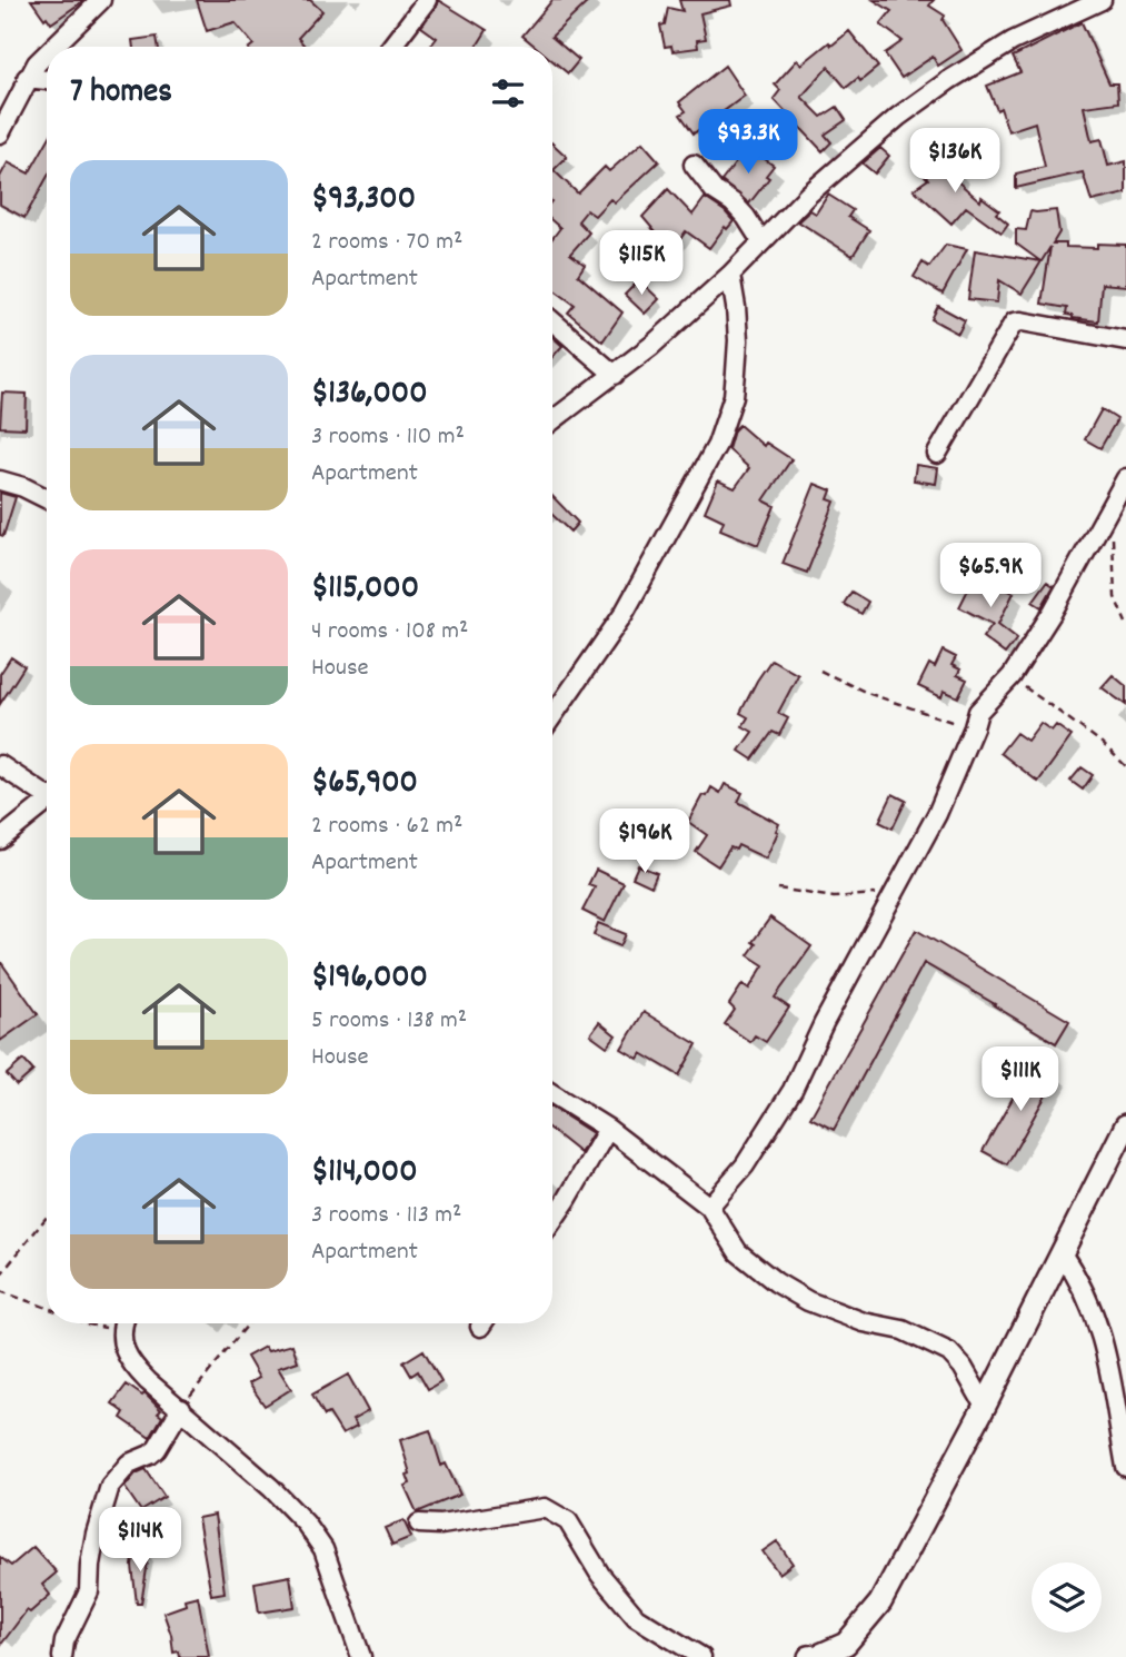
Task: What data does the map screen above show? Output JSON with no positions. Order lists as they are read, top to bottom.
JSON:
{
  "page": {
    "heading": "7 homes",
    "price": [
      "$93.3K",
      "$136K",
      "$115K",
      "$65.9K",
      "$196K",
      "$111K",
      "$114K"
    ],
    "list": [
      {
        "name": "$93,300",
        "note": "2 rooms · 70 m² · Apartment"
      },
      {
        "name": "$136,000",
        "note": "3 rooms · 110 m² · Apartment"
      },
      {
        "name": "$115,000",
        "note": "4 rooms · 108 m² · House"
      },
      {
        "name": "$65,900",
        "note": "2 rooms · 62 m² · Apartment"
      },
      {
        "name": "$196,000",
        "note": "5 rooms · 138 m² · House"
      },
      {
        "name": "$114,000",
        "note": "3 rooms · 113 m² · Apartment"
      }
    ]
  }
}
